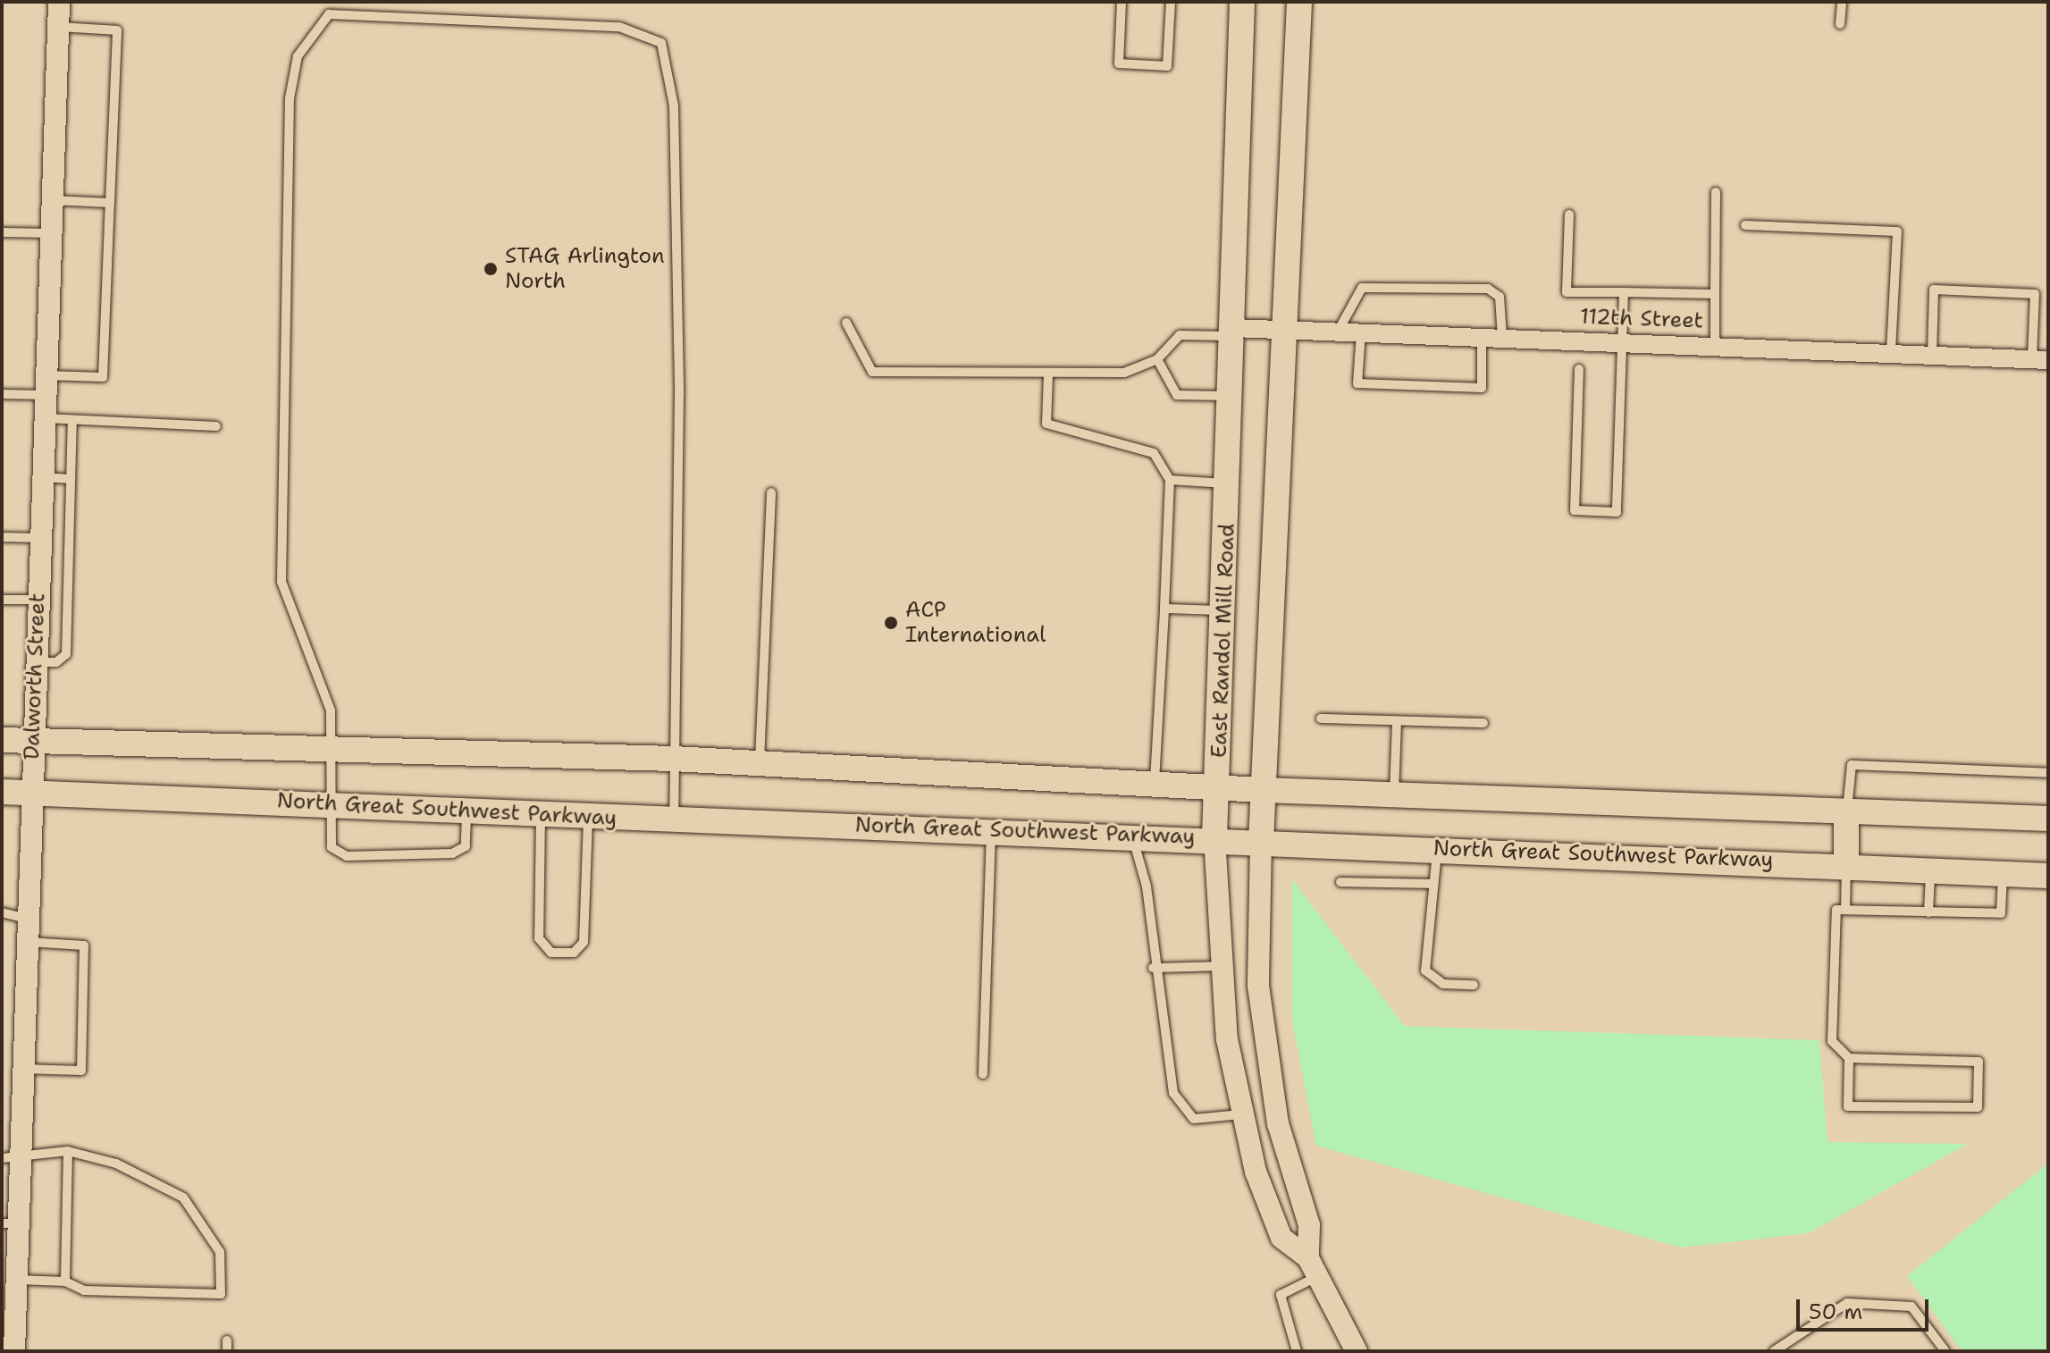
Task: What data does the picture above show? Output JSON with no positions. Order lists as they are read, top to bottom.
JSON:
{
  "streets": {
    "main road": ["East Randol Mill Road", "North Great Southwest Parkway"],
    "street": ["112th Street", "Dalworth Street"]
  },
  "crossings": [
    ["112th Street", "East Randol Mill Road"],
    ["East Randol Mill Road", "North Great Southwest Parkway"],
    ["Dalworth Street", "North Great Southwest Parkway"]
  ],
  "places": ["STAG Arlington North", "ACP International"],
  "scale_bar": "50 m"
}
